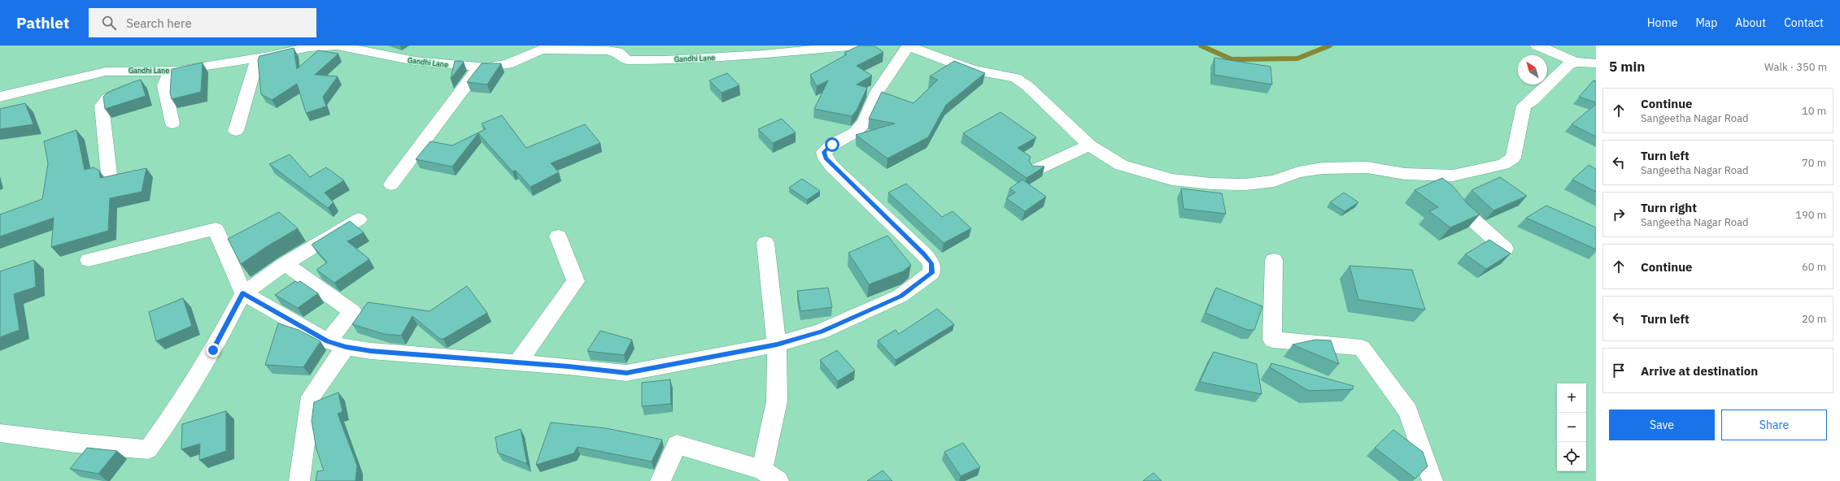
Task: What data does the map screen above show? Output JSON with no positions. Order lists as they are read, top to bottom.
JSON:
{
  "streets": {
    "street": ["Gandhi Lane"]
  },
  "north": "top left",
  "page": {
    "header": "Pathlet",
    "search": "Search here",
    "nav": [
      "Home",
      "Map",
      "About",
      "Contact"
    ],
    "heading": ["5 min", "Walk · 350 m"],
    "list": [
      ["Continue", "Sangeetha Nagar Road", "10 m"],
      ["Turn left", "Sangeetha Nagar Road", "70 m"],
      ["Turn right", "Sangeetha Nagar Road", "190 m"],
      ["Continue", "60 m"],
      ["Turn left", "20 m"],
      "Arrive at destination"
    ],
    "map_buttons": ["+", "−"],
    "buttons": ["Save", "Share"]
  }
}
